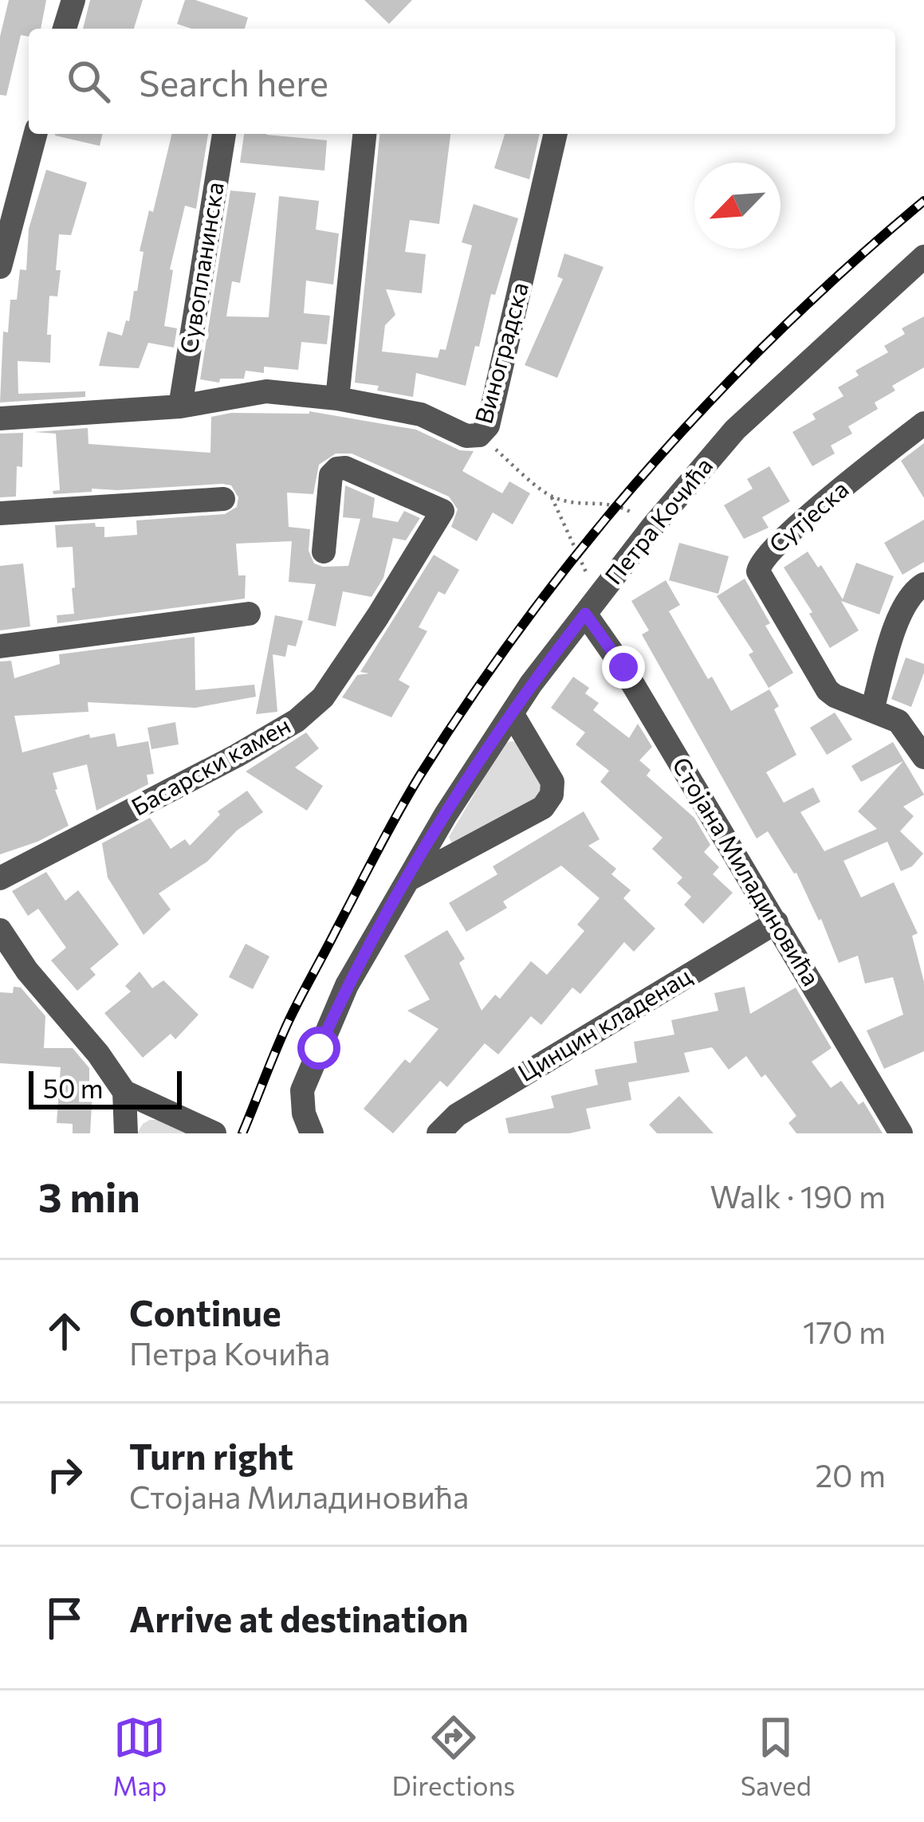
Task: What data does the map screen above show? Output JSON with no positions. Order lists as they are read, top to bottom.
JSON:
{
  "streets": {
    "street": [
      "Сувопланинска",
      "Виноградска",
      "Сутјеска",
      "Петра Кочића",
      "Басарски камен",
      "Стојана Миладиновића",
      "Цинцин кладенац"
    ]
  },
  "crossings": [
    ["Сувопланинска", "Виноградска"],
    ["Петра Кочића", "Стојана Миладиновића"],
    ["Стојана Миладиновића", "Цинцин кладенац"]
  ],
  "scale_bar": "50 m",
  "north": "bottom left",
  "page": {
    "search": "Search here",
    "scale": "50 m",
    "heading": ["3 min", "Walk · 190 m"],
    "list": [
      ["Continue", "Петра Кочића", "170 m"],
      ["Turn right", "Стојана Миладиновића", "20 m"],
      "Arrive at destination"
    ],
    "nav": ["Map", "Directions", "Saved"]
  }
}
